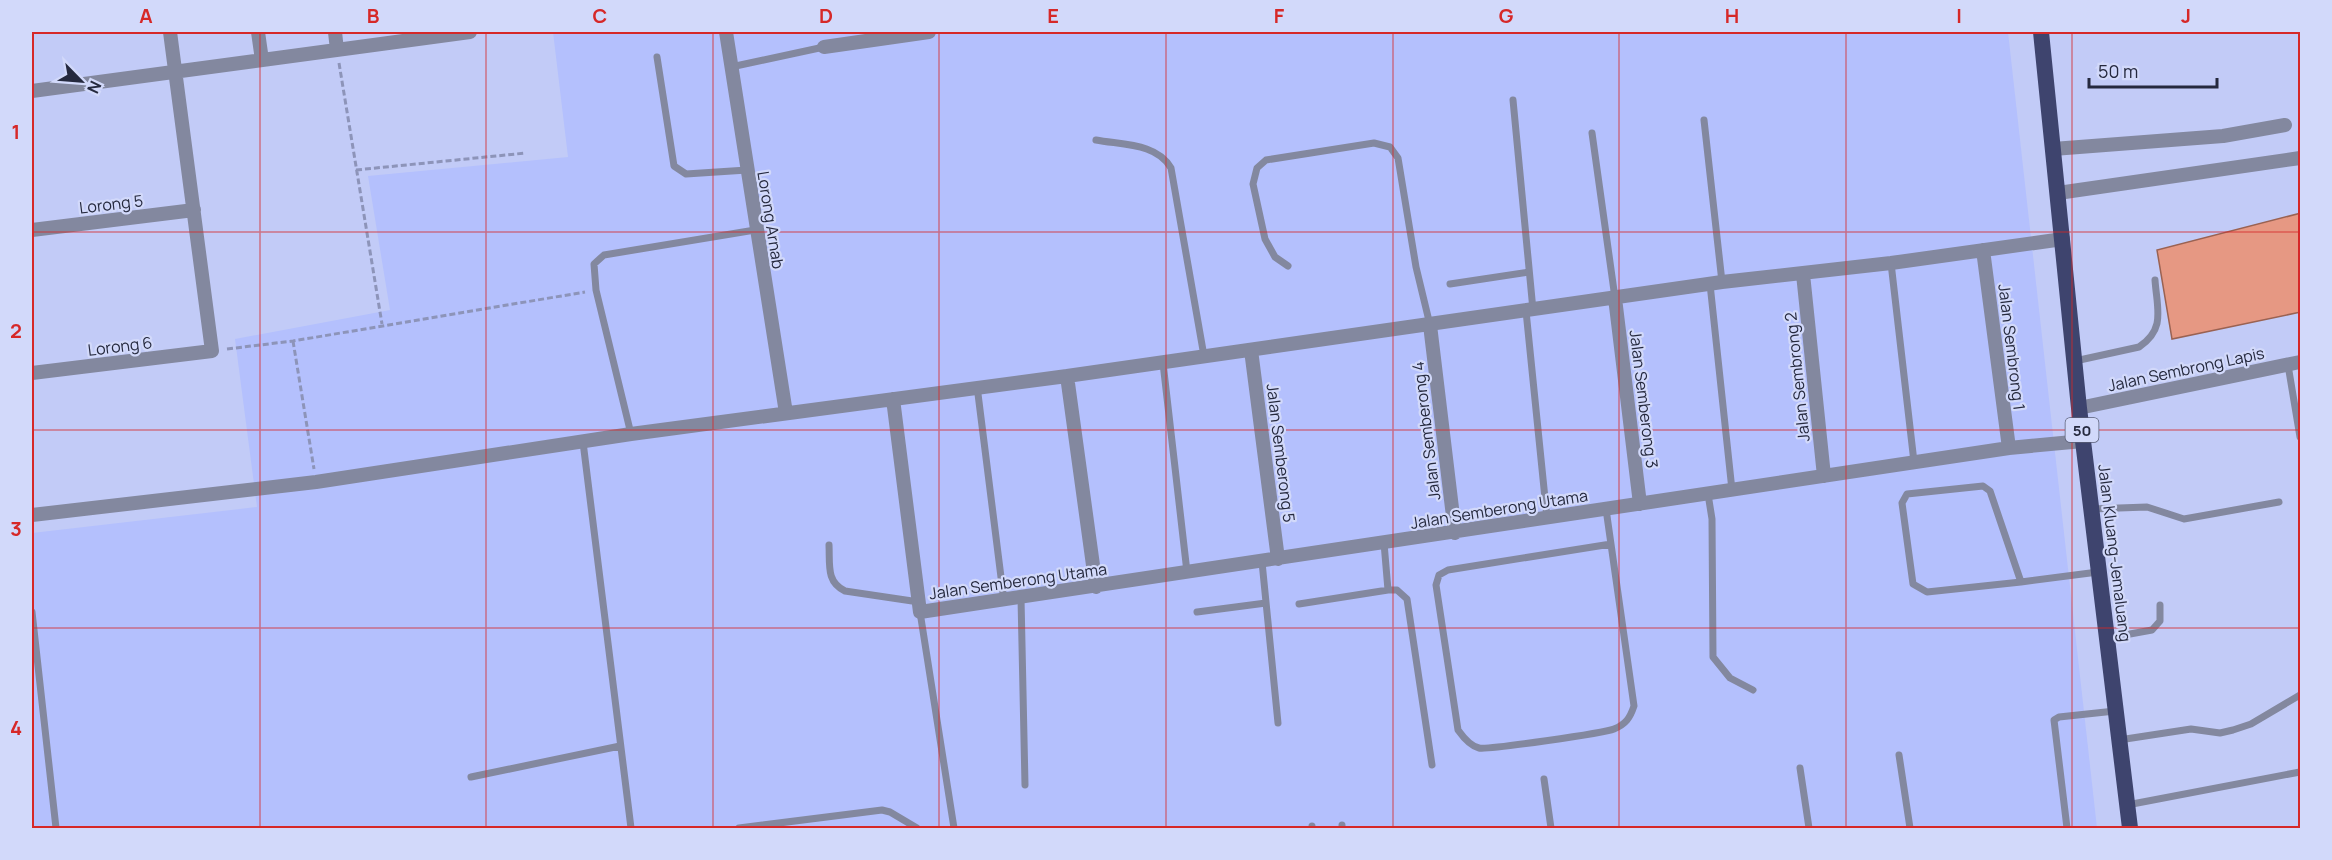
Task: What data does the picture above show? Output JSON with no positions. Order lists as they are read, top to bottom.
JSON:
{
  "streets": {
    "highway": ["50", "Jalan Kluang-Jemaluang"],
    "street": [
      "Lorong 5",
      "Lorong Arnab",
      "Lorong 6",
      "Jalan Sembrong 1",
      "Jalan Sembrong Lapis",
      "Jalan Sembrong 2",
      "Jalan Semberong 3",
      "Jalan Semberong 4",
      "Jalan Semberong 5",
      "Jalan Semberong Utama"
    ]
  },
  "crossings": [
    ["Jalan Sembrong 1", "Jalan Semberong Utama"],
    ["Jalan Sembrong Lapis", "Jalan Kluang-Jemaluang"],
    ["Jalan Sembrong 2", "Jalan Semberong Utama"],
    ["Jalan Semberong 3", "Jalan Semberong Utama"],
    ["Jalan Semberong 4", "Jalan Semberong Utama"],
    ["Jalan Semberong 5", "Jalan Semberong Utama"],
    ["Jalan Semberong Utama", "Jalan Kluang-Jemaluang"]
  ],
  "scale_bar": "50 m",
  "north": "bottom right",
  "grid": {
    "columns": [
      "A",
      "B",
      "C",
      "D",
      "E",
      "F",
      "G",
      "H",
      "I",
      "J"
    ],
    "rows": [
      "1",
      "2",
      "3",
      "4"
    ]
  }
}
